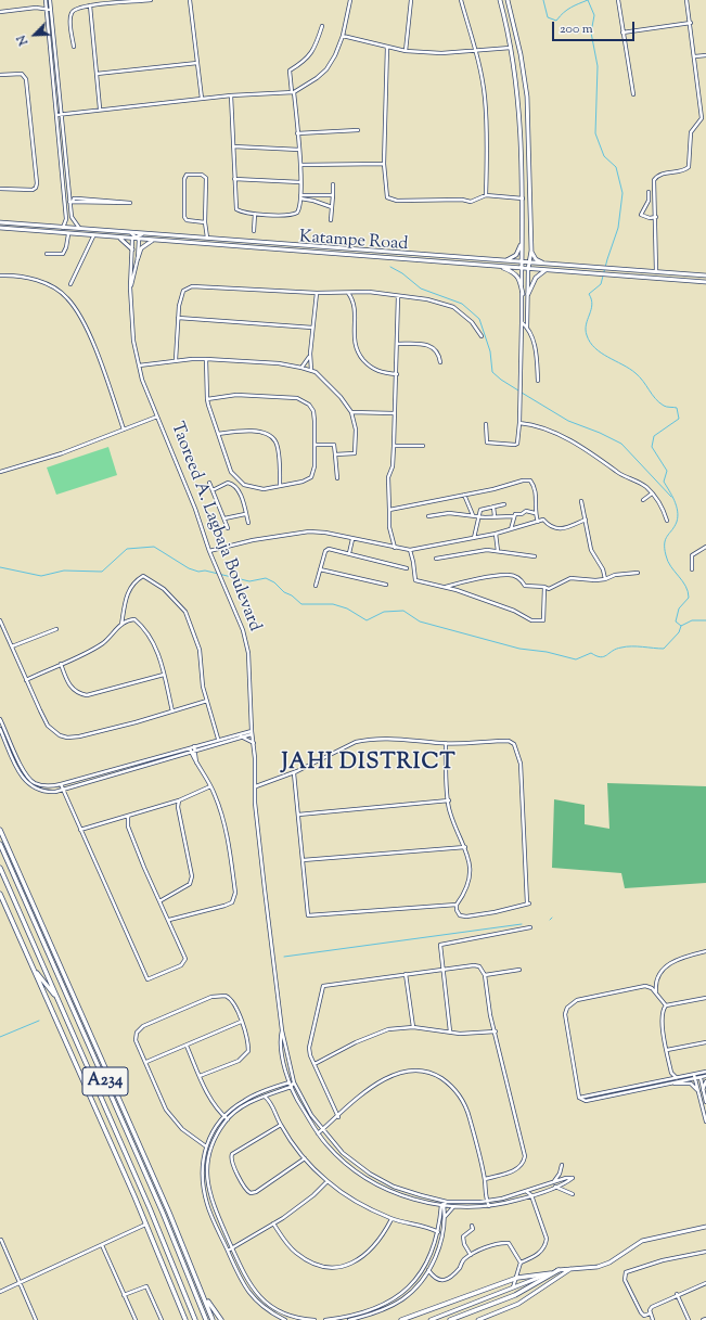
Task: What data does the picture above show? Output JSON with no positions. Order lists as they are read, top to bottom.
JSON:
{
  "streets": {
    "highway": ["A234"],
    "main road": ["Katampe Road"],
    "street": ["Taoreed A. Lagbaja Boulevard"]
  },
  "crossings": [
    ["Katampe Road", "Taoreed A. Lagbaja Boulevard"]
  ],
  "districts": ["JAHI DISTRICT"],
  "scale_bar": "200 m",
  "north": "bottom left"
}
